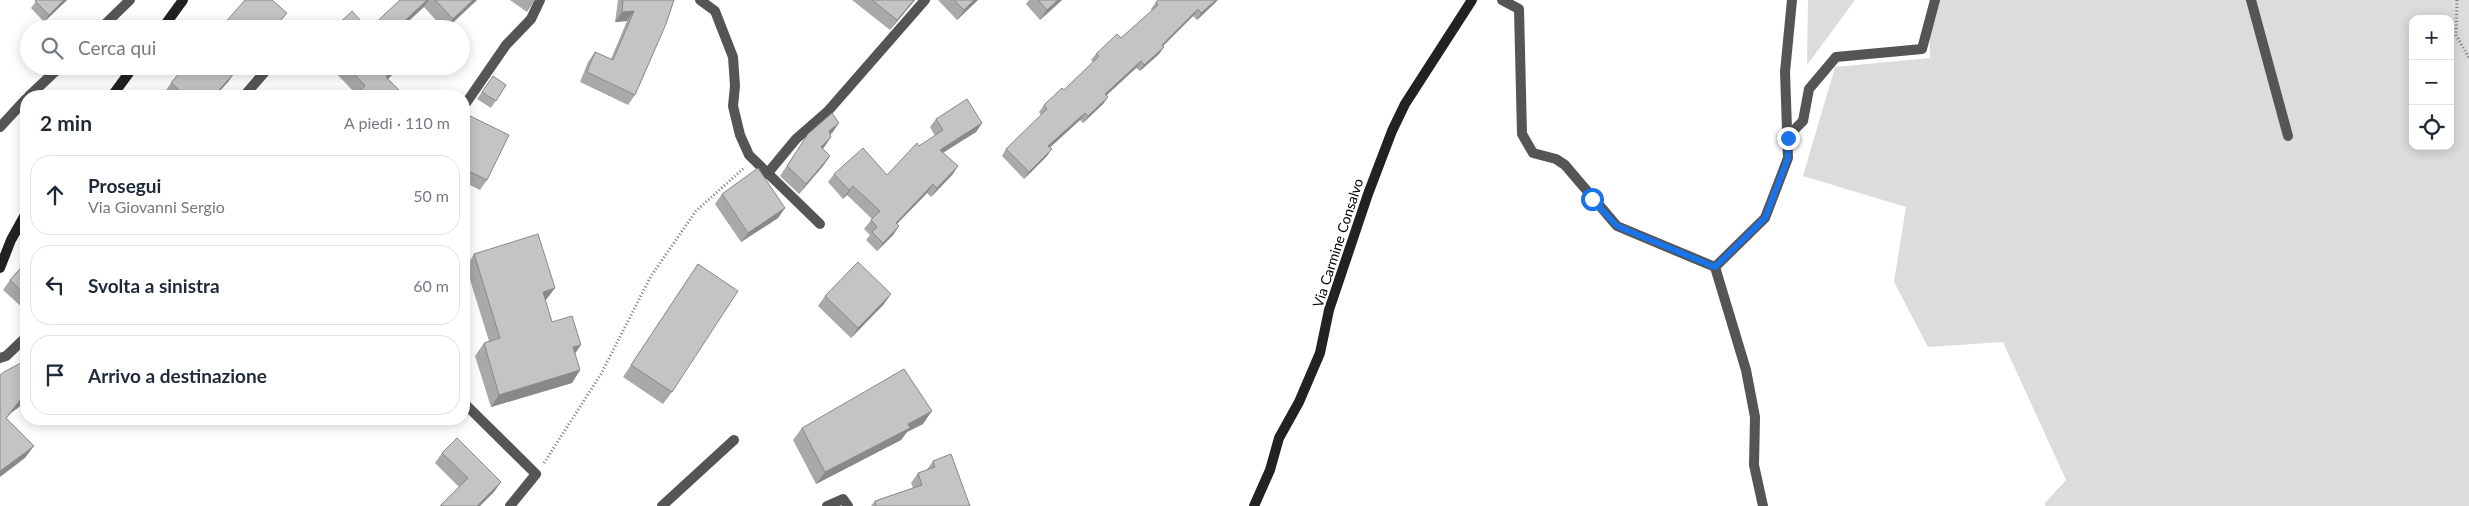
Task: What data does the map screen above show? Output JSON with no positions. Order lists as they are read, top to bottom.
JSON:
{
  "streets": {
    "street": ["Via Carmine Consalvo"]
  },
  "page": {
    "map_buttons": ["+", "−"],
    "search": "Cerca qui",
    "heading": ["2 min", "A piedi · 110 m"],
    "list": [
      ["Prosegui", "Via Giovanni Sergio", "50 m"],
      ["Svolta a sinistra", "60 m"],
      "Arrivo a destinazione"
    ]
  }
}
